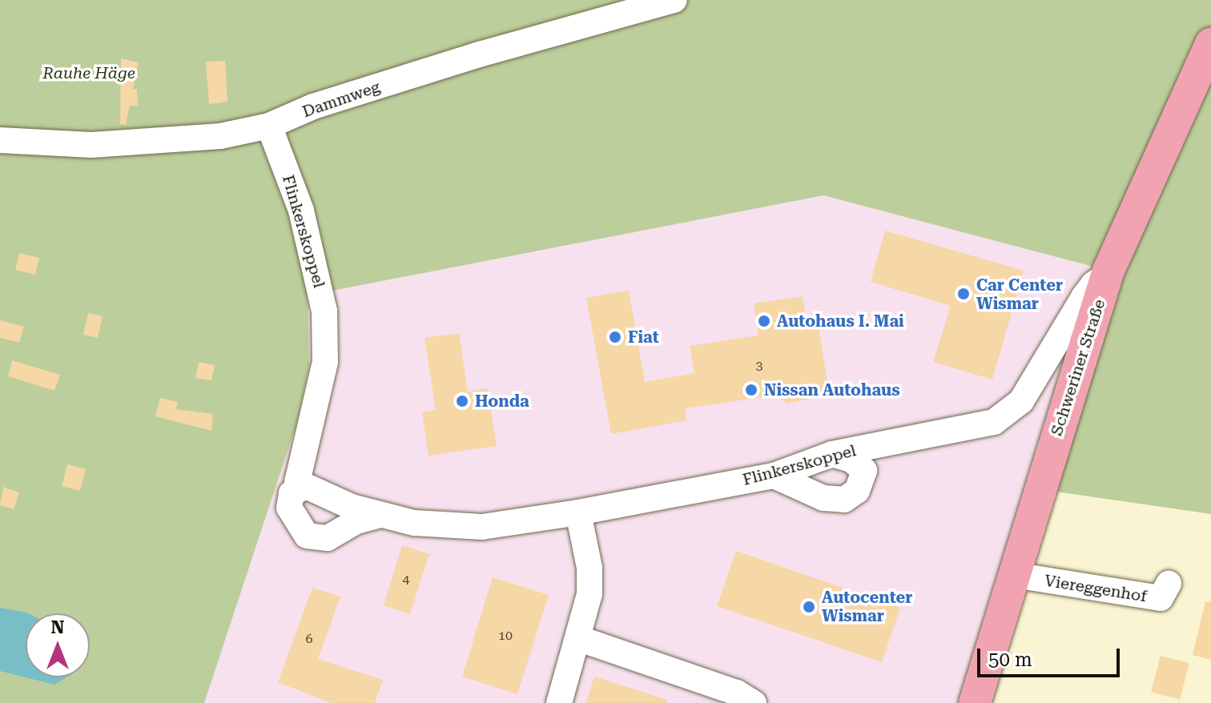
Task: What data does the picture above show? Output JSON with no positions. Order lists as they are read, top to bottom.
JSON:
{
  "streets": {
    "main road": ["Schweriner Straße"],
    "street": ["Dammweg", "Flinkerskoppel", "Viereggenhof"]
  },
  "crossings": [
    ["Dammweg", "Flinkerskoppel"],
    ["Flinkerskoppel", "Schweriner Straße"],
    ["Schweriner Straße", "Viereggenhof"]
  ],
  "parks": ["Rauhe Häge"],
  "places": [
    "Car Center Wismar",
    "Autohaus I. Mai",
    "Fiat",
    "Nissan Autohaus",
    "Honda",
    "Autocenter Wismar"
  ],
  "house_numbers": [
    "3",
    "4",
    "10",
    "6"
  ],
  "scale_bar": "50 m",
  "north": "top"
}
